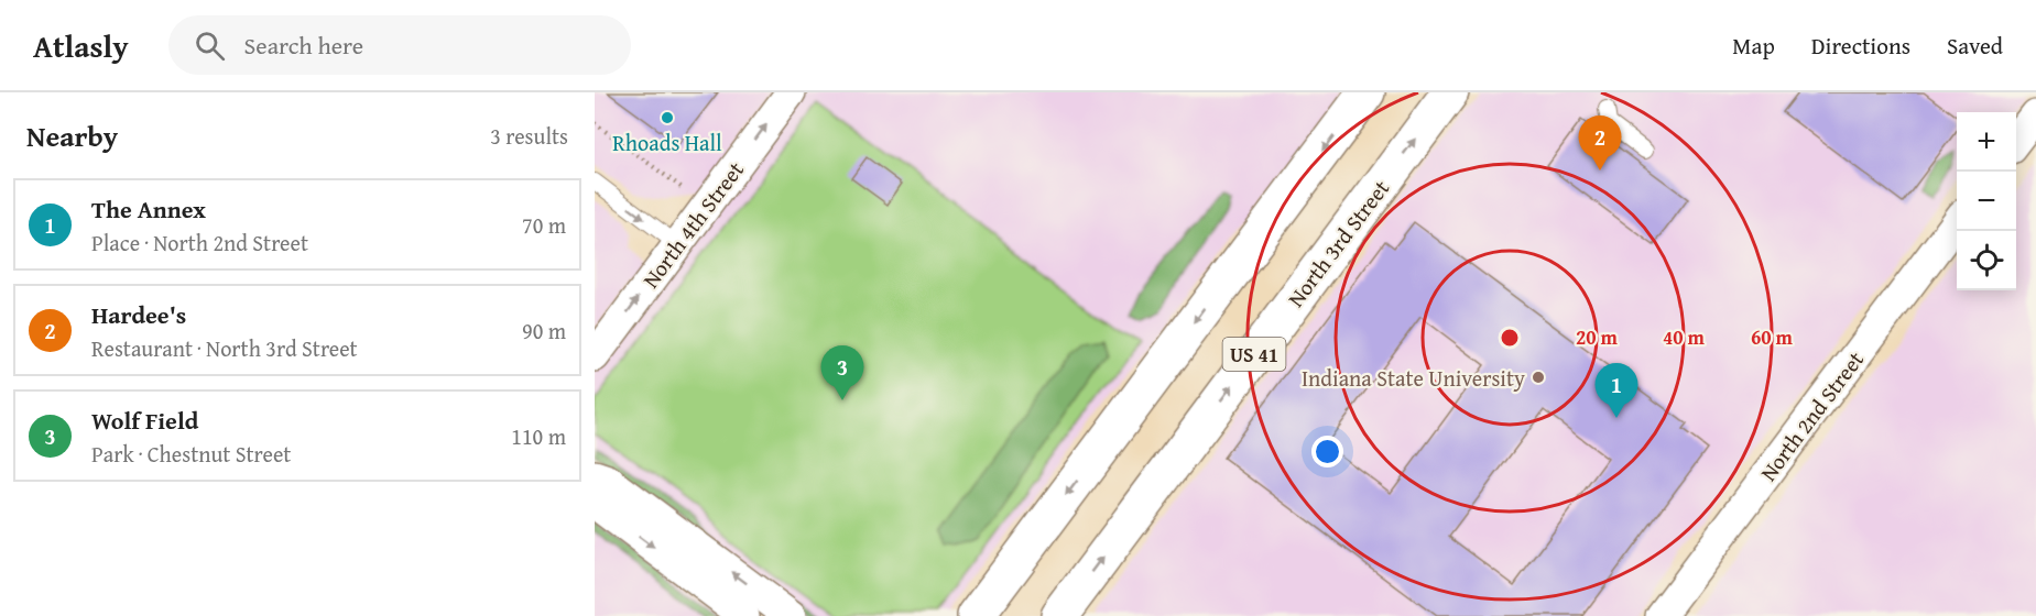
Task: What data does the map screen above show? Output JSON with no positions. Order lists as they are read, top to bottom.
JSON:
{
  "streets": {
    "highway": ["North 3rd Street", "US 41"],
    "street": ["North 4th Street", "North 2nd Street"]
  },
  "one_way": ["North 4th Street"],
  "places": ["Rhoads Hall", "Indiana State University"],
  "page": {
    "header": "Atlasly",
    "search": "Search here",
    "nav": ["Map", "Directions", "Saved"],
    "heading": ["Nearby", "3 results"],
    "map_buttons": ["+", "−"],
    "pins": ["2", "3", "1"],
    "list": [
      {
        "mark": "1",
        "name": "The Annex",
        "note": "Place · North 2nd Street",
        "value": "70 m"
      },
      {
        "mark": "2",
        "name": "Hardee's",
        "note": "Restaurant · North 3rd Street",
        "value": "90 m"
      },
      {
        "mark": "3",
        "name": "Wolf Field",
        "note": "Park · Chestnut Street",
        "value": "110 m"
      }
    ]
  },
  "rings": ["20 m", "40 m", "60 m"]
}
